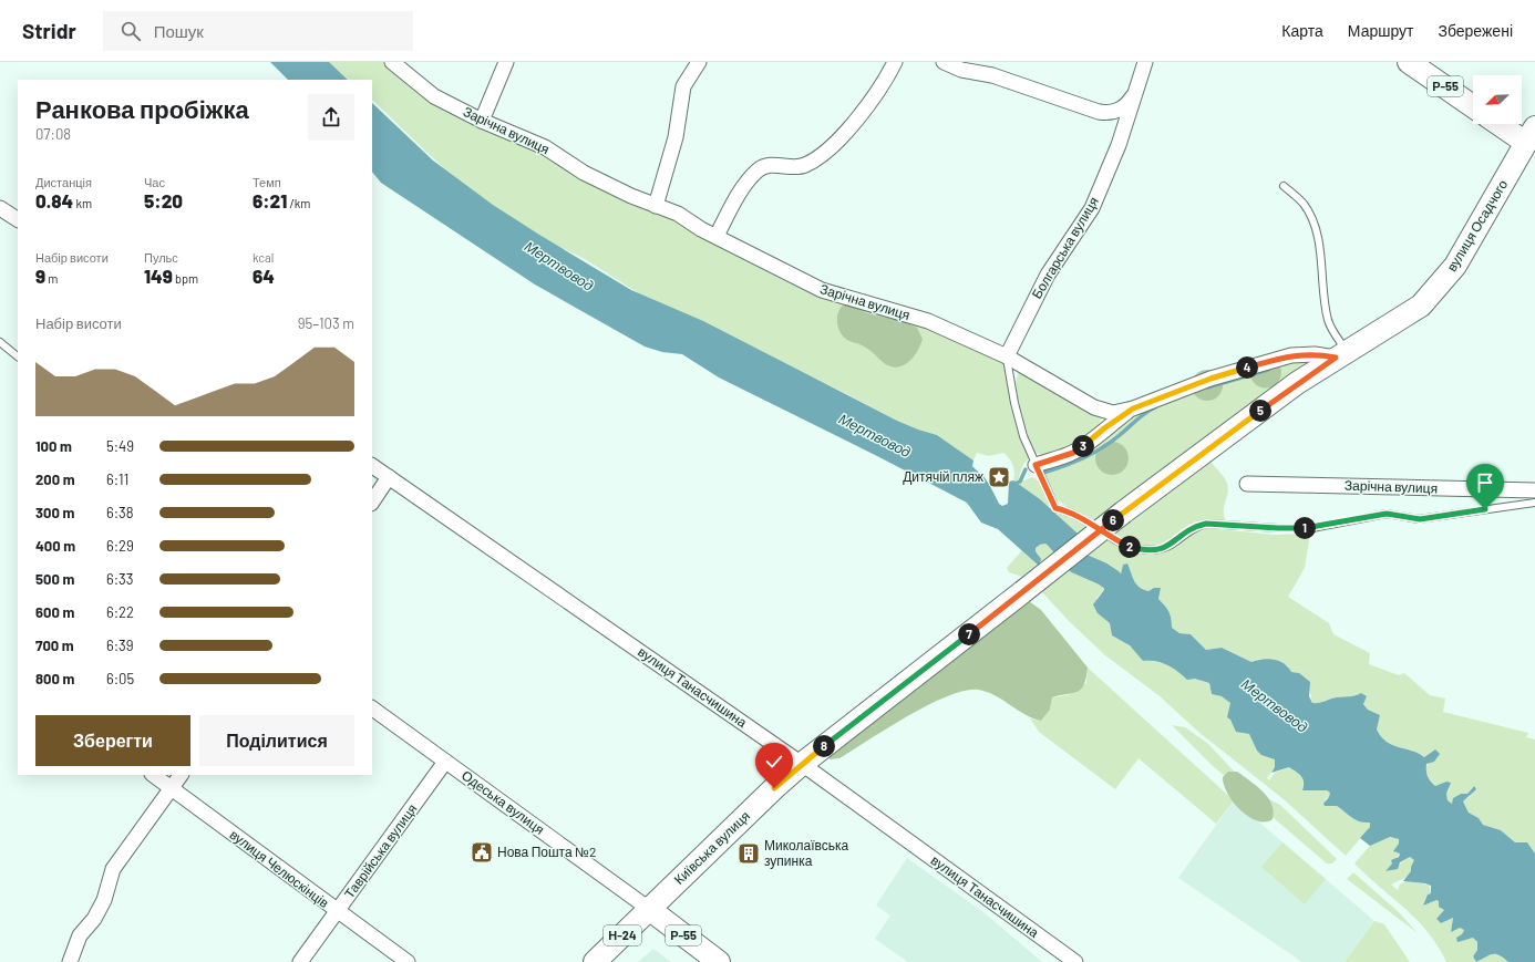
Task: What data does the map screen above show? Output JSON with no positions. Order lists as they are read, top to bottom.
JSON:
{
  "streets": {
    "main road": [
      "Р-55",
      "вулиця Осадчого",
      "Одеська вулиця",
      "Київська вулиця",
      "Н-24"
    ],
    "street": [
      "Зарічна вулиця",
      "Болгарська вулиця",
      "вулиця Танасчишина",
      "Таврійська вулиця",
      "вулиця Челюскінців"
    ]
  },
  "crossings": [
    ["Зарічна вулиця", "вулиця Осадчого"],
    ["Зарічна вулиця", "Болгарська вулиця"],
    ["вулиця Осадчого", "Київська вулиця"],
    ["вулиця Танасчишина", "Київська вулиця"],
    ["Одеська вулиця", "Київська вулиця"],
    ["Одеська вулиця", "Таврійська вулиця"],
    ["Таврійська вулиця", "вулиця Челюскінців"]
  ],
  "water": ["Мертвовод"],
  "places": {
    "place": ["Дитячій пляж"],
    "public building": ["Нова Пошта №2"],
    "building": ["Миколаївська зупинка"]
  },
  "north": "bottom left",
  "page": {
    "header": "Stridr",
    "search": "Пошук",
    "nav": ["Карта", "Маршрут", "Збережені"],
    "heading": ["Ранкова пробіжка", "07:08"],
    "stats": [
      ["Дистанція", "0.84 km"],
      ["Час", "5:20"],
      ["Темп", "6:21 /km"],
      ["Набір висоти", "9 m"],
      ["Пульс", "149 bpm"],
      ["kcal", "64"]
    ],
    "chart": ["Набір висоти", "95–103 m"],
    "pins": [
      "4",
      "5",
      "3",
      "6",
      "1",
      "2",
      "7",
      "8"
    ],
    "list": [
      {
        "name": "100 m",
        "note": "5:49"
      },
      {
        "name": "200 m",
        "note": "6:11"
      },
      {
        "name": "300 m",
        "note": "6:38"
      },
      {
        "name": "400 m",
        "note": "6:29"
      },
      {
        "name": "500 m",
        "note": "6:33"
      },
      {
        "name": "600 m",
        "note": "6:22"
      },
      {
        "name": "700 m",
        "note": "6:39"
      },
      {
        "name": "800 m",
        "note": "6:05"
      }
    ],
    "buttons": ["Зберегти", "Поділитися"]
  }
}
